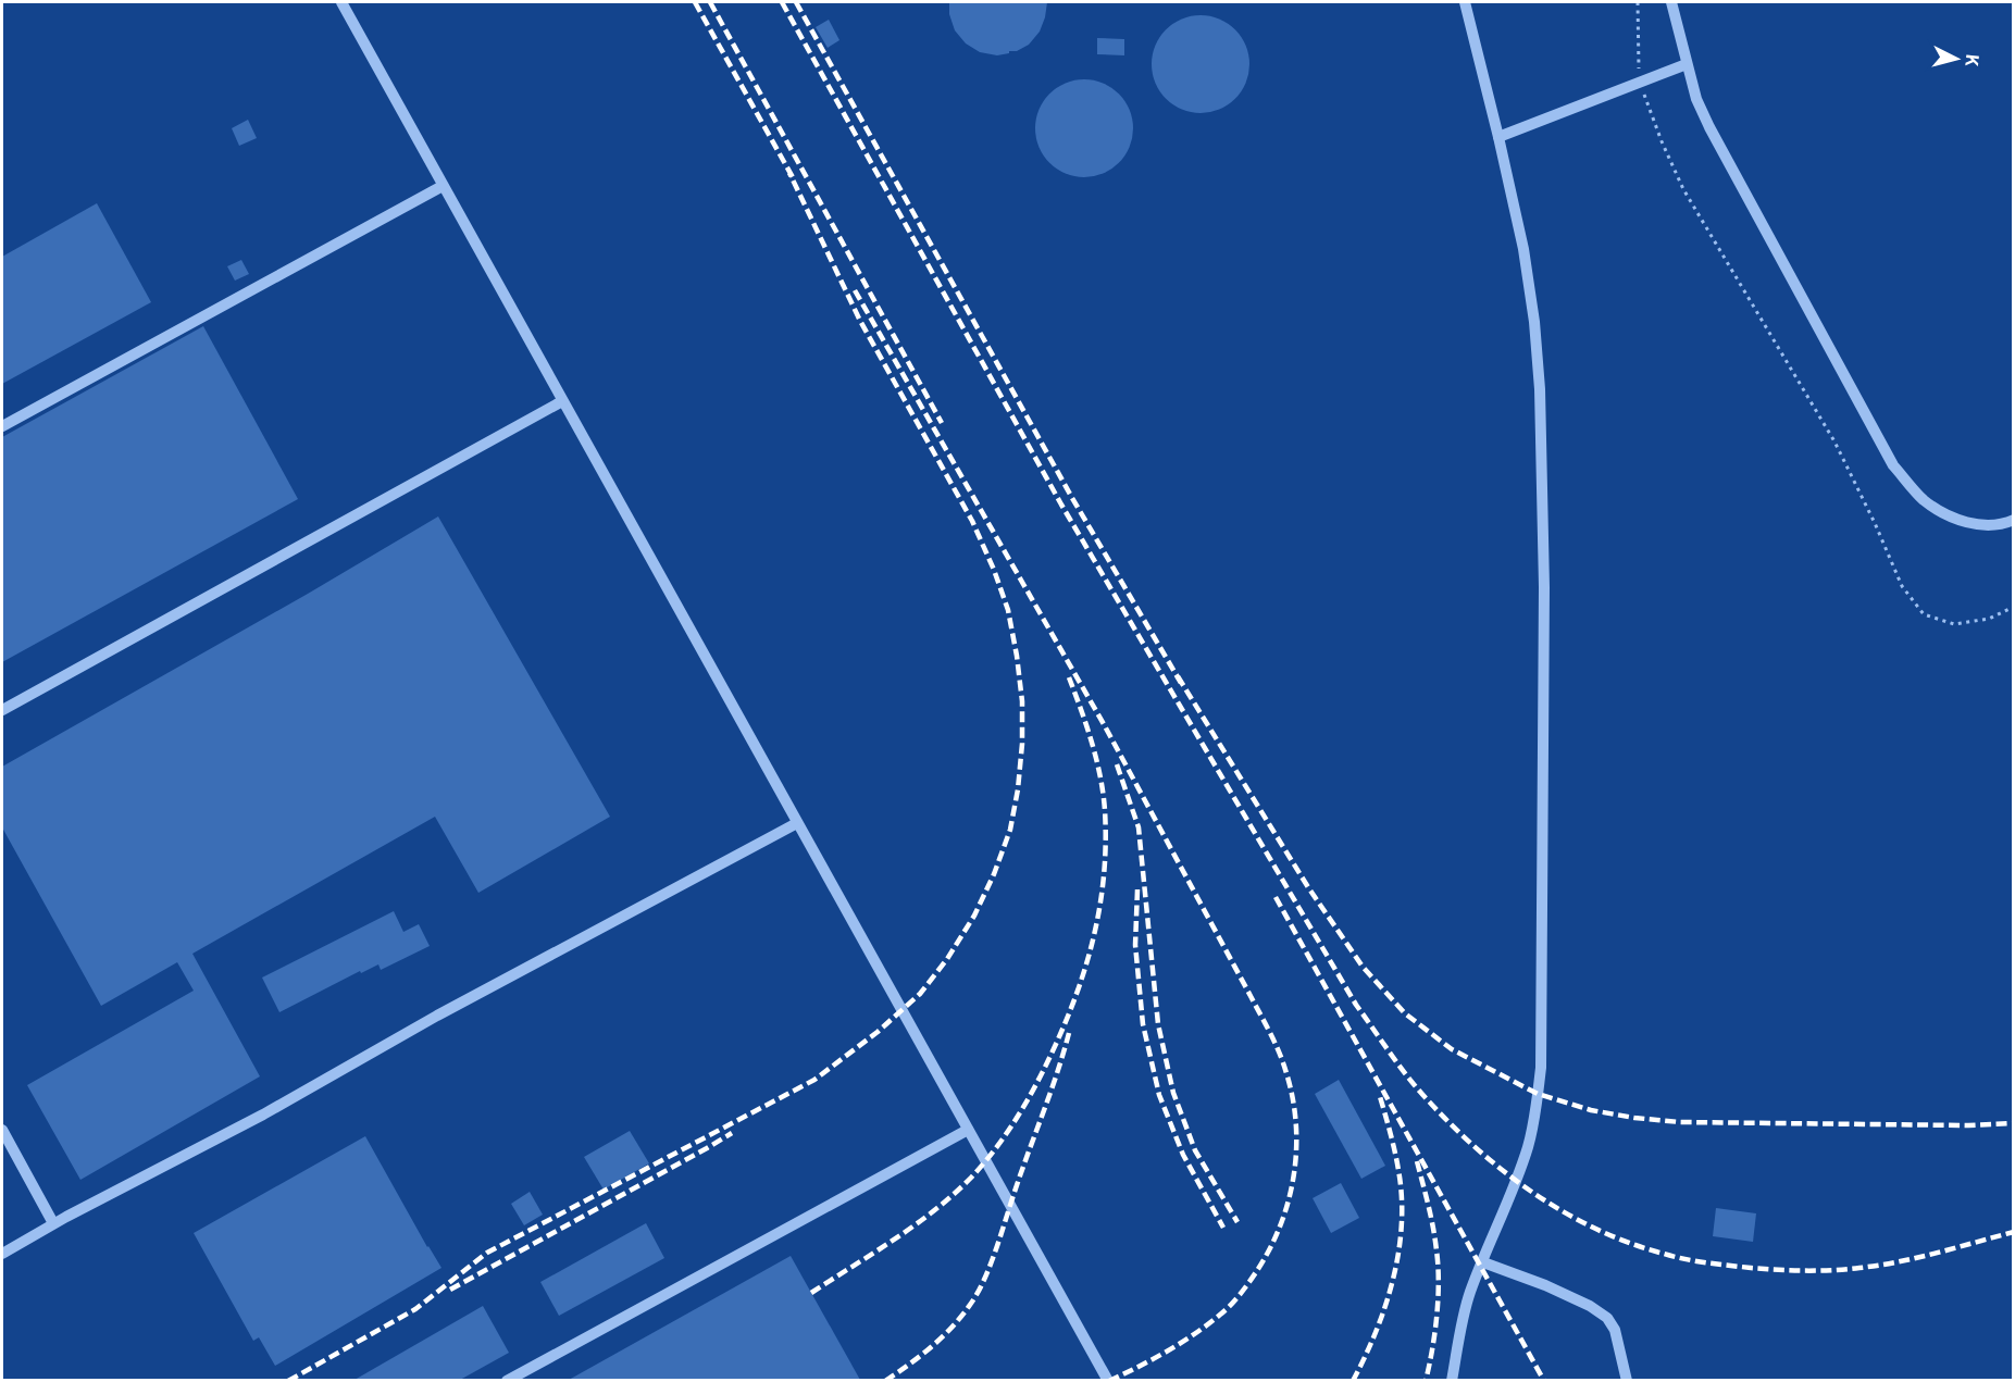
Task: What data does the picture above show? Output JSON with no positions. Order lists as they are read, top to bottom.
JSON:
{
  "north": "right"
}
